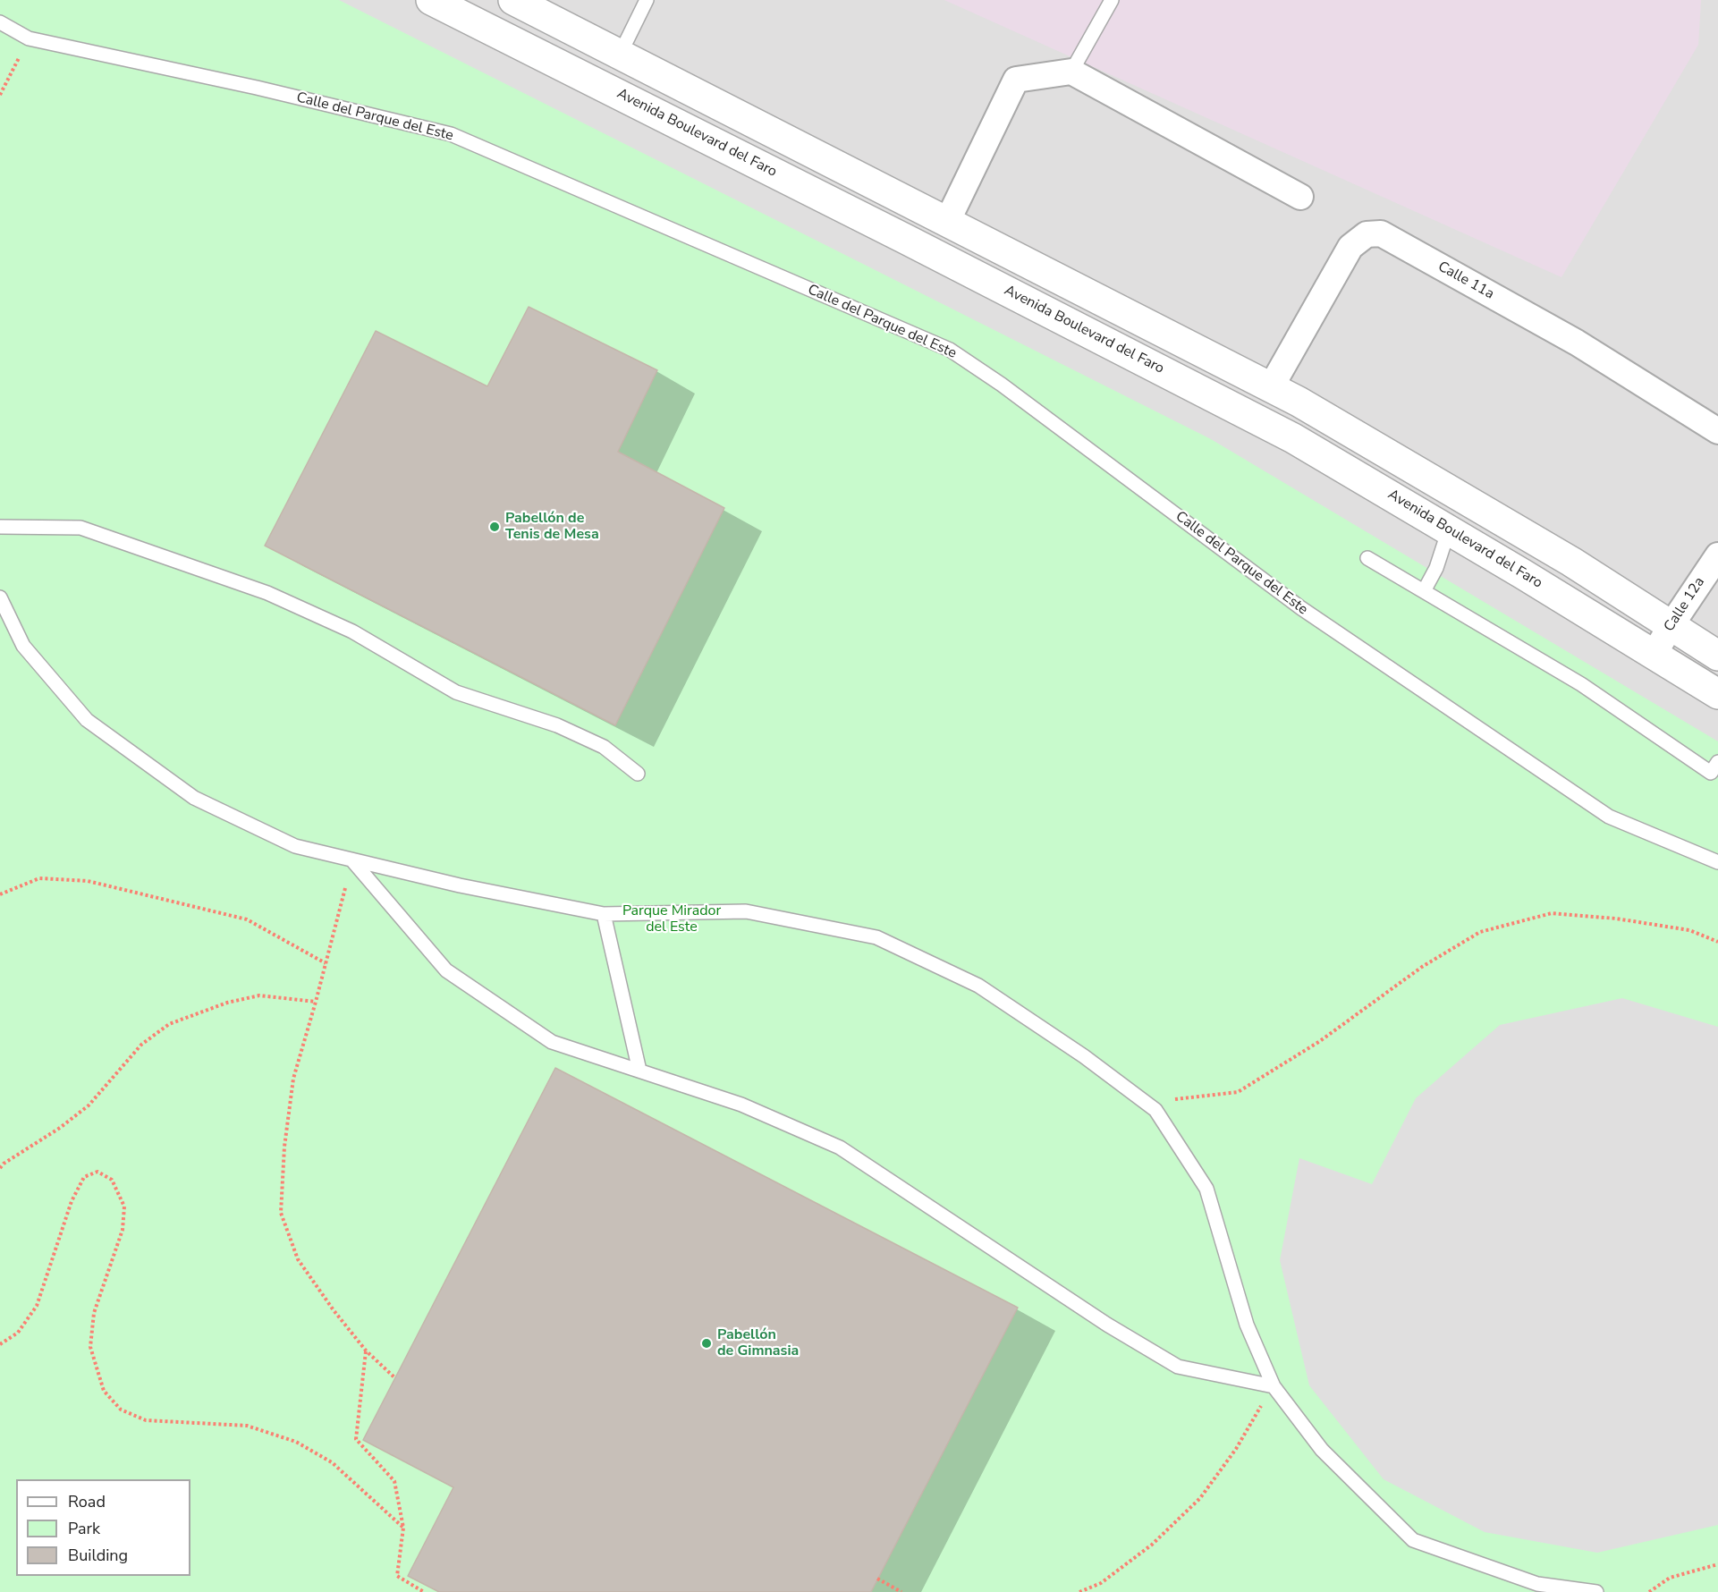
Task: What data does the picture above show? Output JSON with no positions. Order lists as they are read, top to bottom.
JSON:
{
  "streets": {
    "street": ["Avenida Boulevard del Faro", "Calle 11a", "Calle 12a"],
    "lane": ["Calle del Parque del Este"]
  },
  "crossings": [
    ["Avenida Boulevard del Faro", "Calle 12a"]
  ],
  "parks": ["Parque Mirador del Este"],
  "places": ["Pabellón de Tenis de Mesa", "Pabellón de Gimnasia"],
  "legend": ["Road", "Park", "Building"]
}
